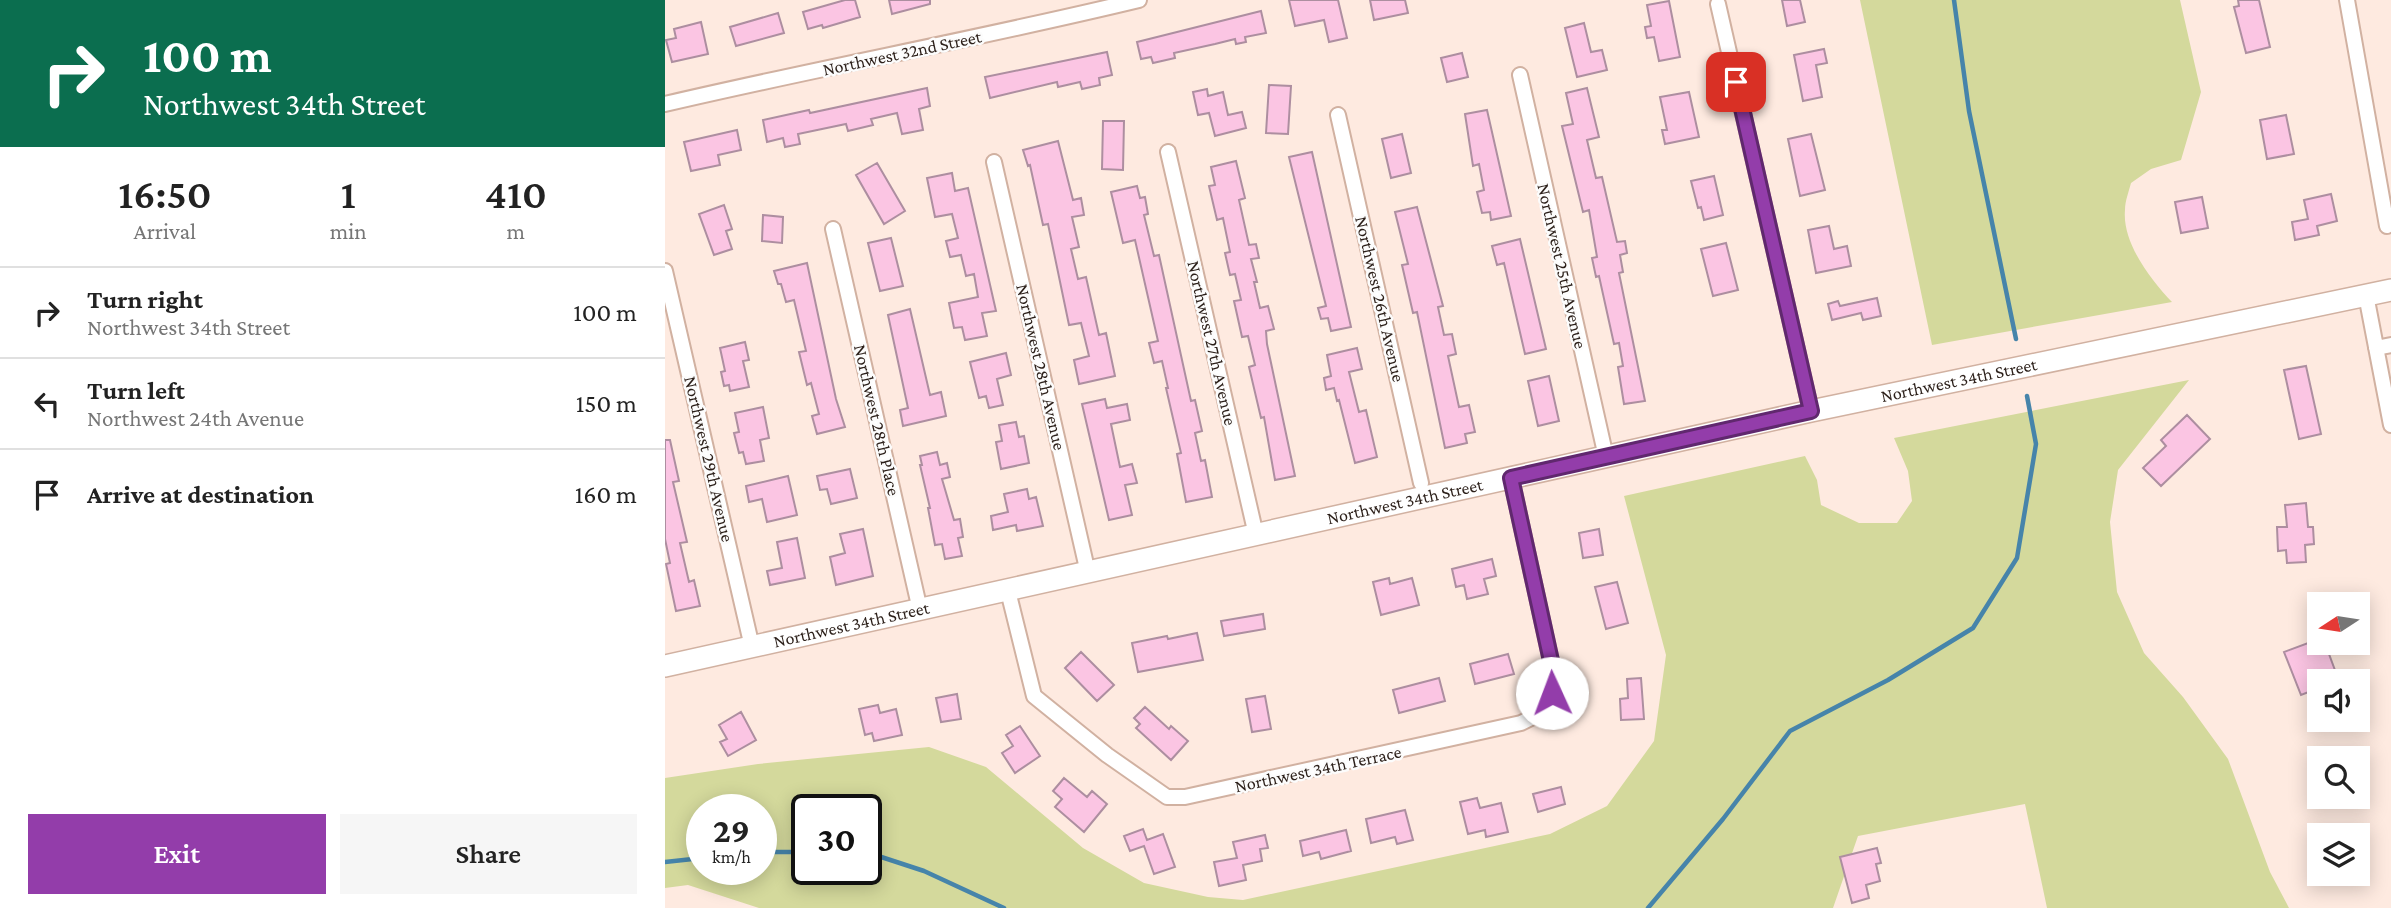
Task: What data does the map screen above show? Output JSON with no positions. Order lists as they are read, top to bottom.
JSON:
{
  "streets": {
    "main road": ["Northwest 34th Street"],
    "street": [
      "Northwest 32nd Street",
      "Northwest 25th Avenue",
      "Northwest 26th Avenue",
      "Northwest 27th Avenue",
      "Northwest 28th Avenue",
      "Northwest 28th Place",
      "Northwest 29th Avenue",
      "Northwest 34th Terrace"
    ]
  },
  "crossings": [
    ["Northwest 25th Avenue", "Northwest 34th Street"],
    ["Northwest 27th Avenue", "Northwest 34th Street"],
    ["Northwest 28th Avenue", "Northwest 34th Street"],
    ["Northwest 34th Street", "Northwest 28th Place"],
    ["Northwest 34th Street", "Northwest 29th Avenue"],
    ["Northwest 34th Street", "Northwest 34th Terrace"]
  ],
  "north": "left",
  "page": {
    "turn": ["100 m", "Northwest 34th Street"],
    "eta": [
      "16:50",
      "Arrival",
      "1",
      "min",
      "410",
      "m"
    ],
    "list": [
      {
        "name": "Turn right",
        "note": "Northwest 34th Street",
        "value": "100 m"
      },
      {
        "name": "Turn left",
        "note": "Northwest 24th Avenue",
        "value": "150 m"
      },
      {
        "name": "Arrive at destination",
        "value": "160 m"
      }
    ],
    "speed": "29 km/h",
    "limit": "30",
    "buttons": ["Exit", "Share"]
  }
}
